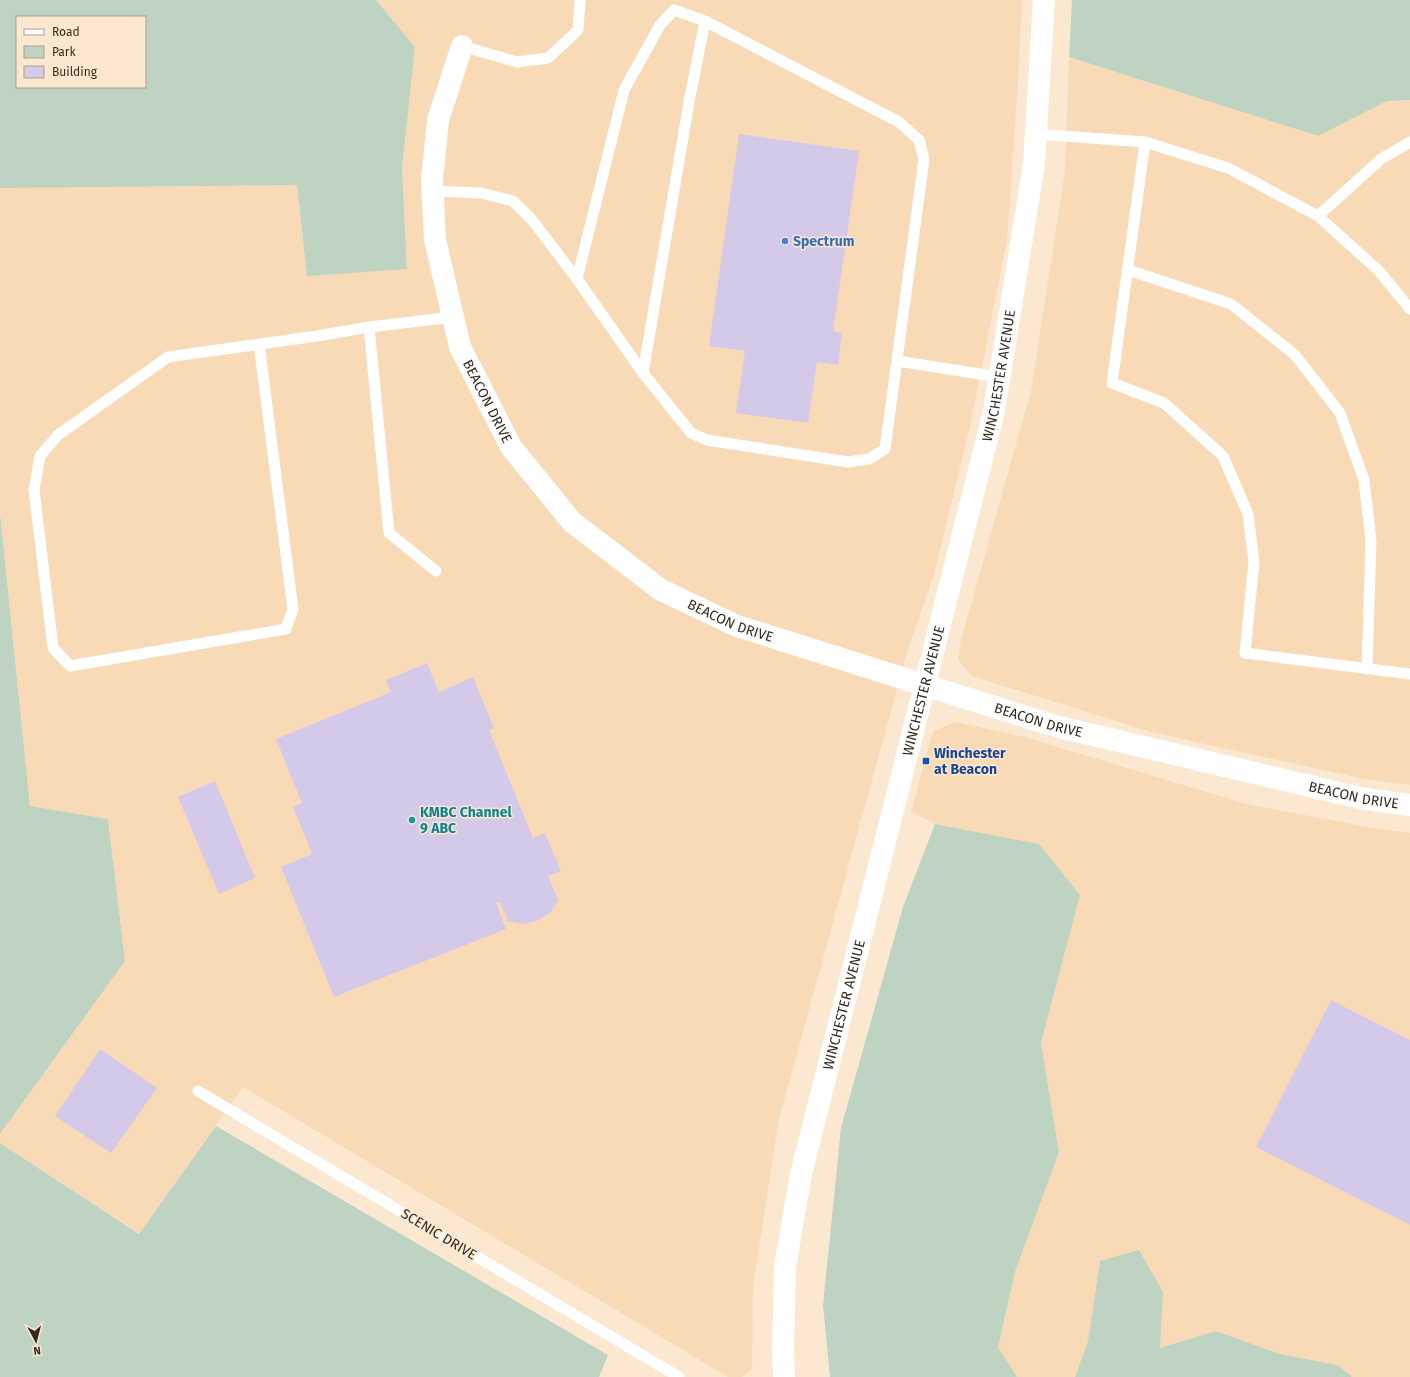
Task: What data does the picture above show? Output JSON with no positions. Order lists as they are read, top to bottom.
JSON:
{
  "streets": {
    "street": ["WINCHESTER AVENUE", "BEACON DRIVE"],
    "lane": ["SCENIC DRIVE"]
  },
  "crossings": [
    ["WINCHESTER AVENUE", "BEACON DRIVE"]
  ],
  "places": {
    "other": ["Spectrum", "KMBC Channel 9 ABC"],
    "transit": ["Winchester at Beacon"]
  },
  "legend": ["Road", "Park", "Building"],
  "north": "bottom"
}
